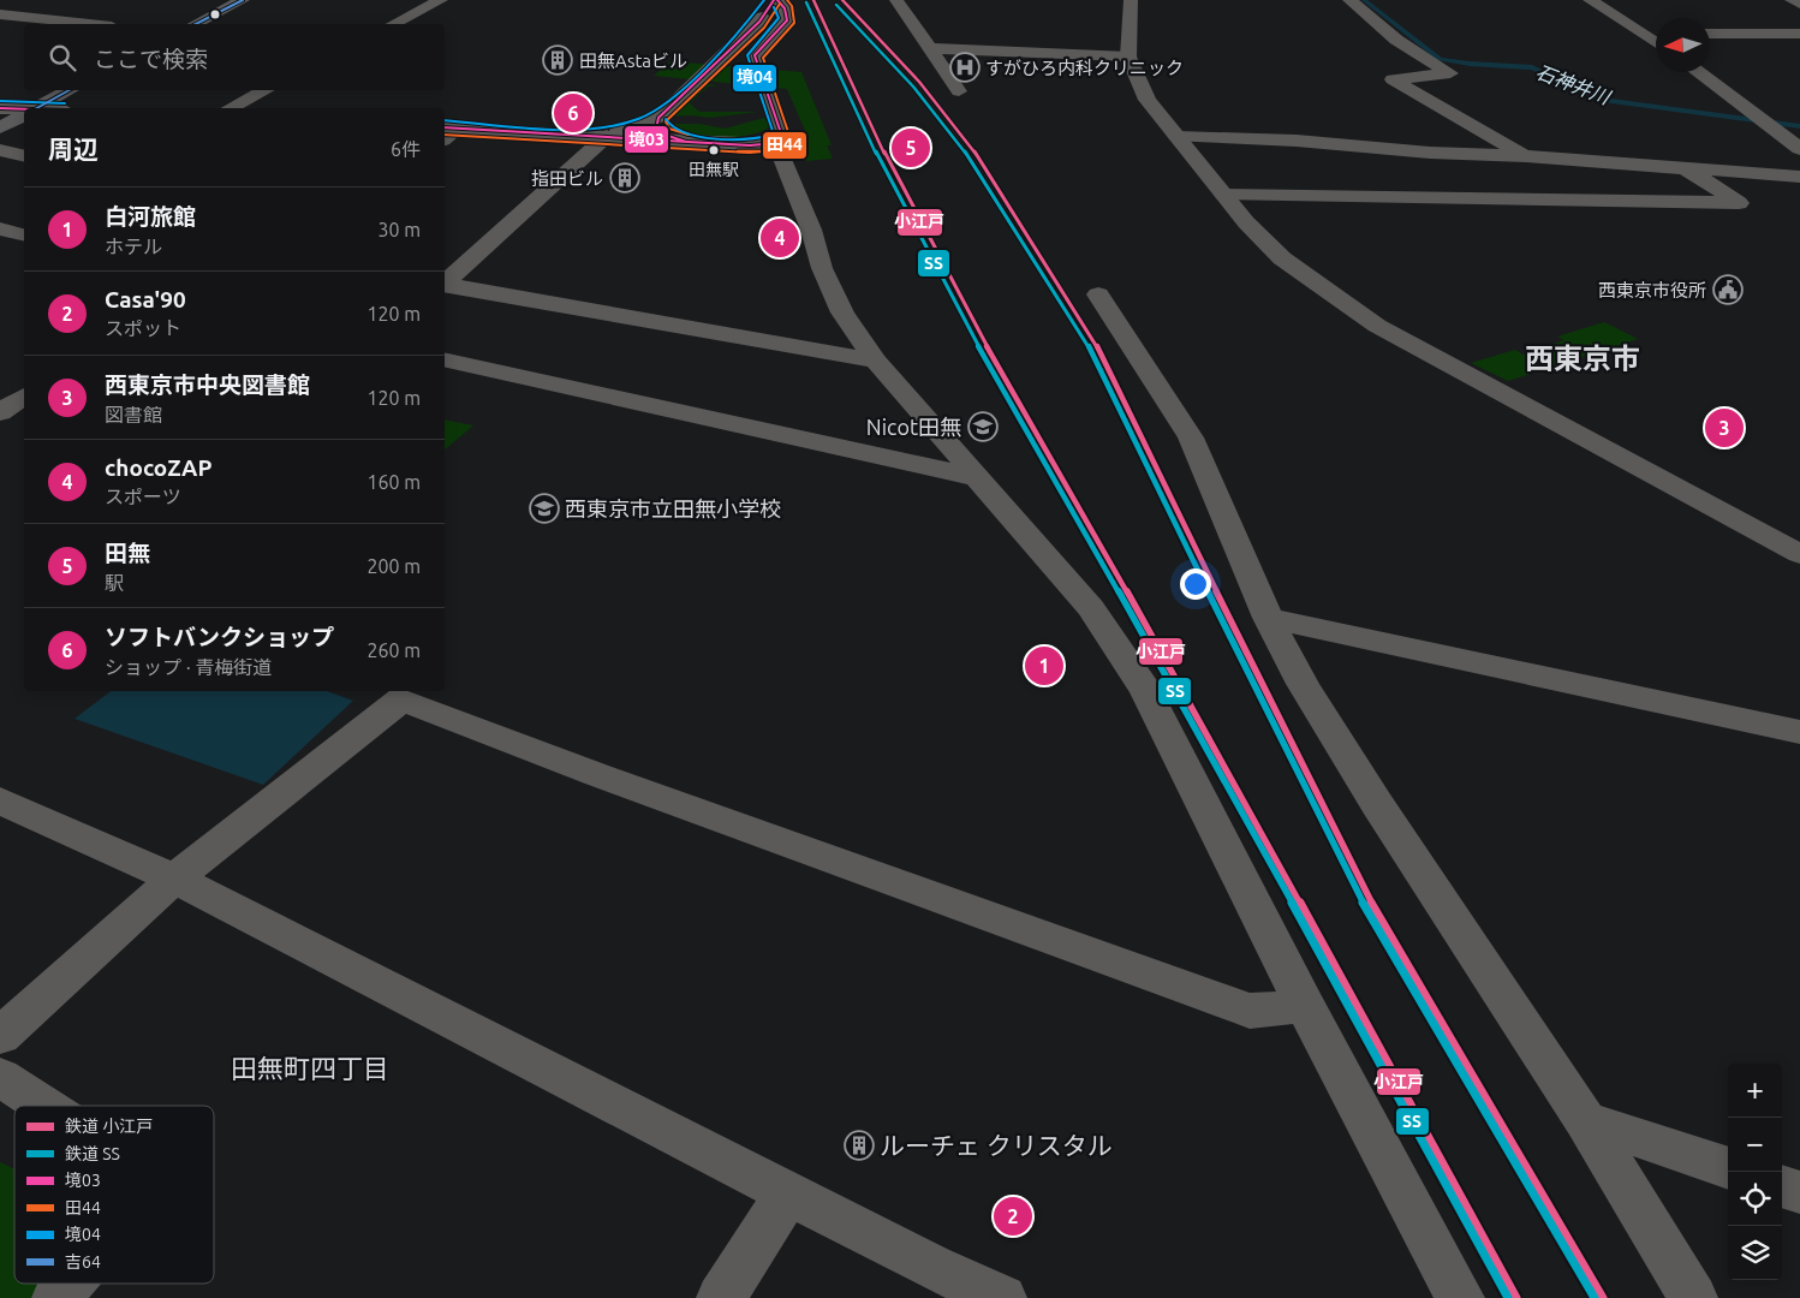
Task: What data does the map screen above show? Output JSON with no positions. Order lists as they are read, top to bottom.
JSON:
{
  "districts": ["西東京市", "田無町四丁目"],
  "water": ["石神井川"],
  "places": {
    "building": ["田無Astaビル", "指田ビル", "ルーチェ クリスタル"],
    "hospital": ["すがひろ内科クリニック"],
    "other": ["田無駅"],
    "public building": ["西東京市役所"],
    "school or university": ["Nicot田無", "西東京市立田無小学校"]
  },
  "lines": [
    "rail line 小江戸",
    "transit line 境03",
    "transit line 田44",
    "transit line 境04",
    "transit line 吉64",
    "rail line SS"
  ],
  "legend": [
    "鉄道 小江戸",
    "鉄道 SS",
    "境03",
    "田44",
    "境04",
    "吉64"
  ],
  "north": "left",
  "page": {
    "search": "ここで検索",
    "pins": [
      "6",
      "5",
      "4",
      "3",
      "1",
      "2"
    ],
    "heading": ["周辺", "6件"],
    "list": [
      {
        "mark": "1",
        "name": "白河旅館",
        "note": "ホテル",
        "value": "30 m"
      },
      {
        "mark": "2",
        "name": "Casa'90",
        "note": "スポット",
        "value": "120 m"
      },
      {
        "mark": "3",
        "name": "西東京市中央図書館",
        "note": "図書館",
        "value": "120 m"
      },
      {
        "mark": "4",
        "name": "chocoZAP",
        "note": "スポーツ",
        "value": "160 m"
      },
      {
        "mark": "5",
        "name": "田無",
        "note": "駅",
        "value": "200 m"
      },
      {
        "mark": "6",
        "name": "ソフトバンクショップ",
        "note": "ショップ · 青梅街道",
        "value": "260 m"
      }
    ],
    "map_buttons": ["+", "−"]
  }
}
